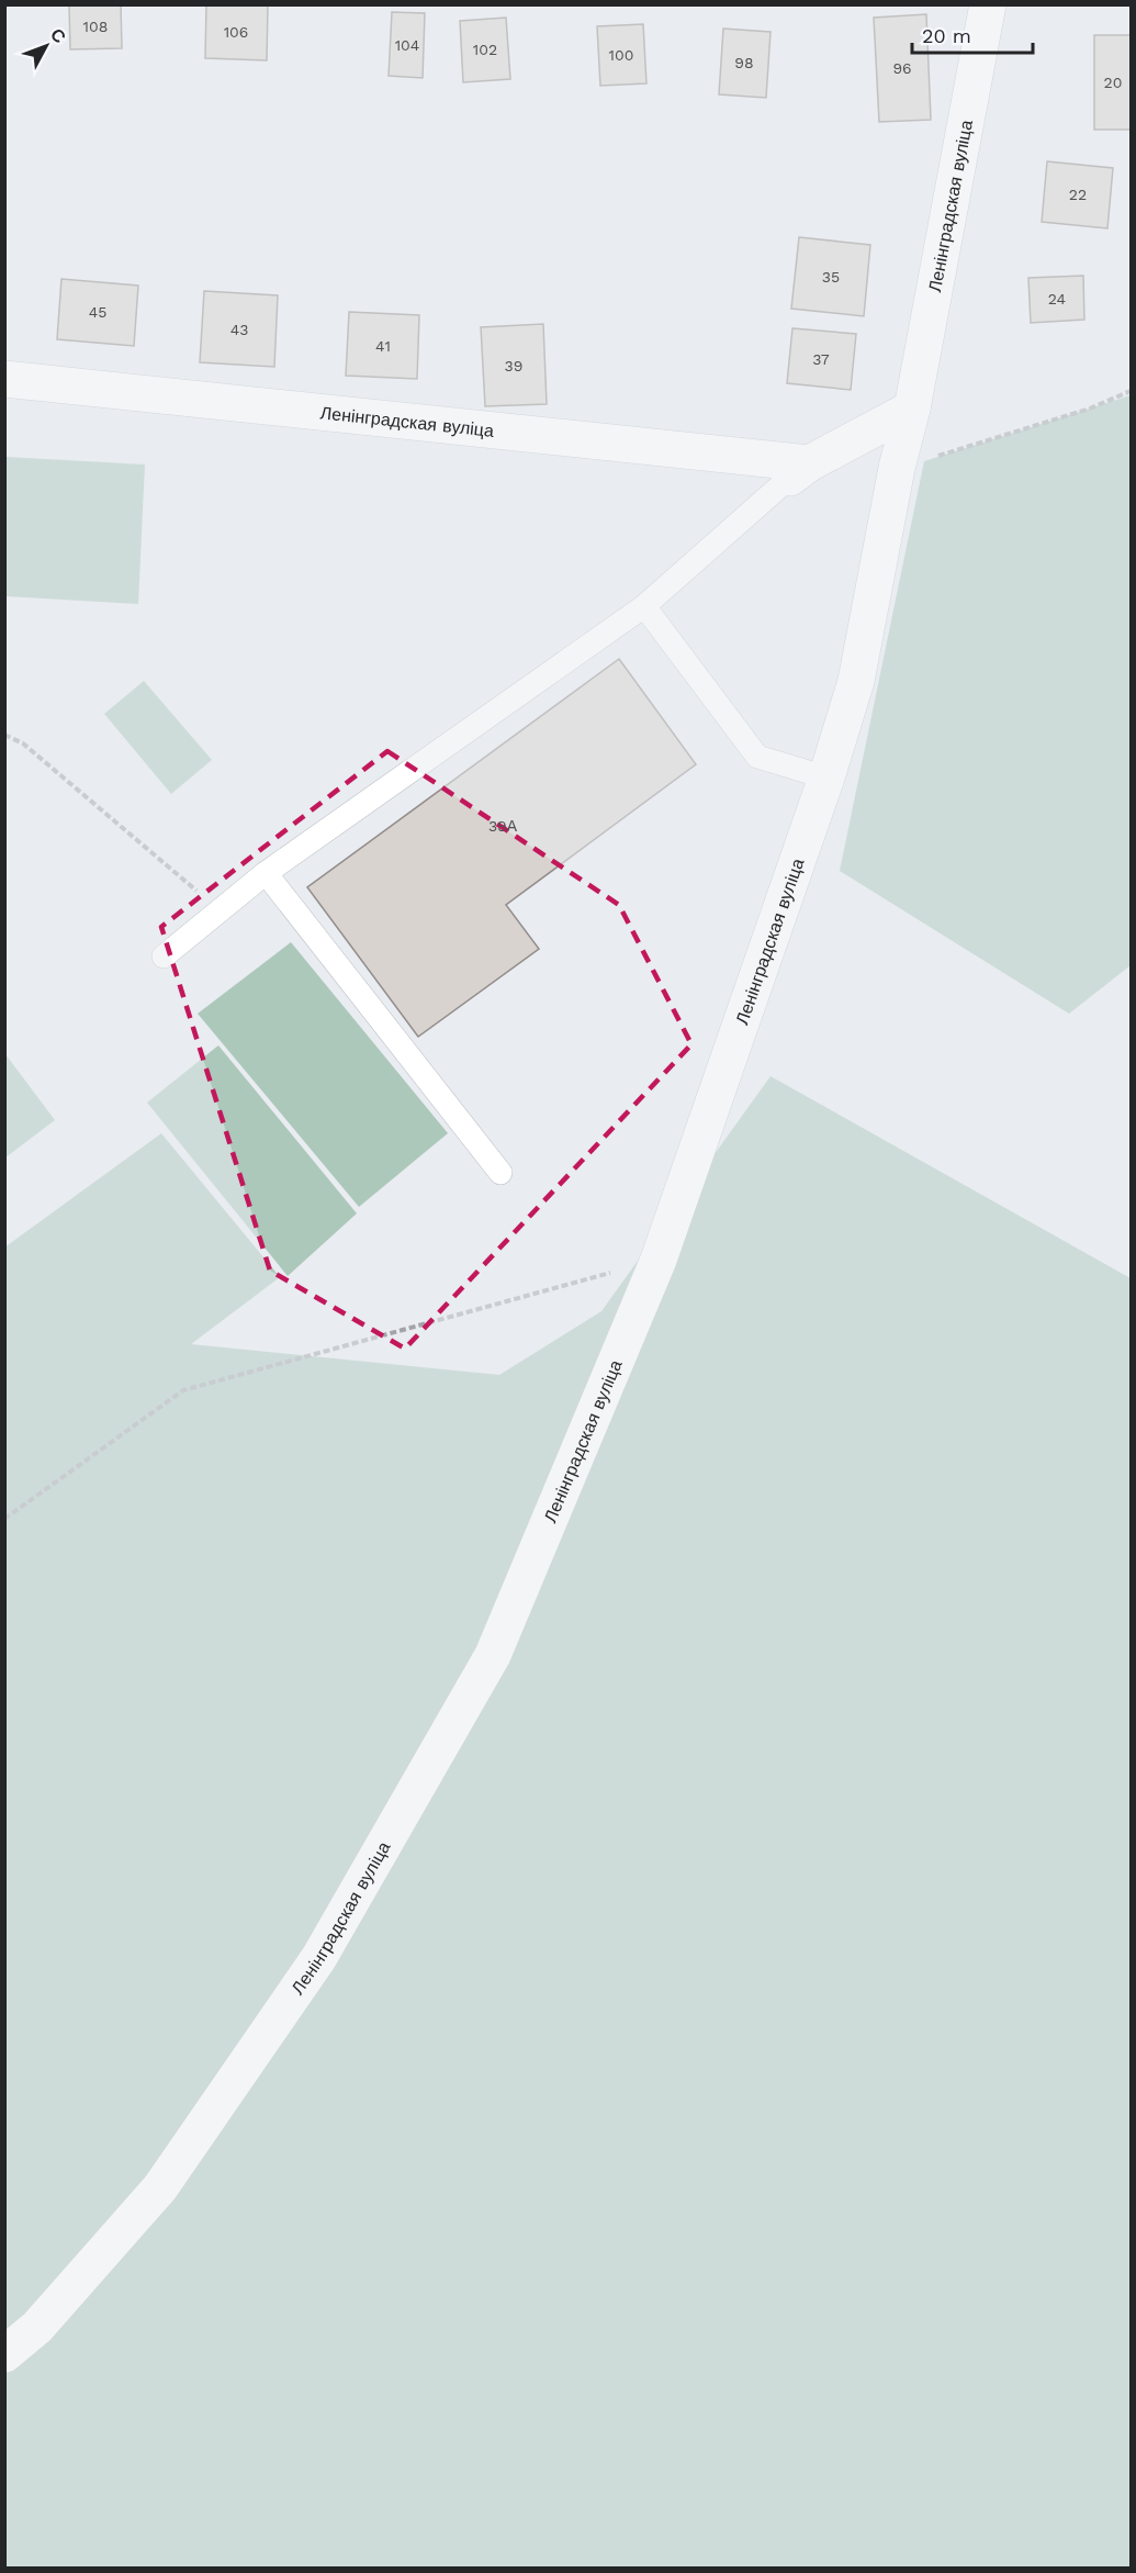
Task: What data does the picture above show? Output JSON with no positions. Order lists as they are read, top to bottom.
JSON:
{
  "streets": {
    "street": ["Ленінградская вуліца"]
  },
  "house_numbers": [
    "108",
    "106",
    "104",
    "102",
    "100",
    "98",
    "96",
    "20",
    "22",
    "35",
    "24",
    "45",
    "43",
    "41",
    "37",
    "39",
    "39А"
  ],
  "scale_bar": "20 m",
  "north": "top right"
}
